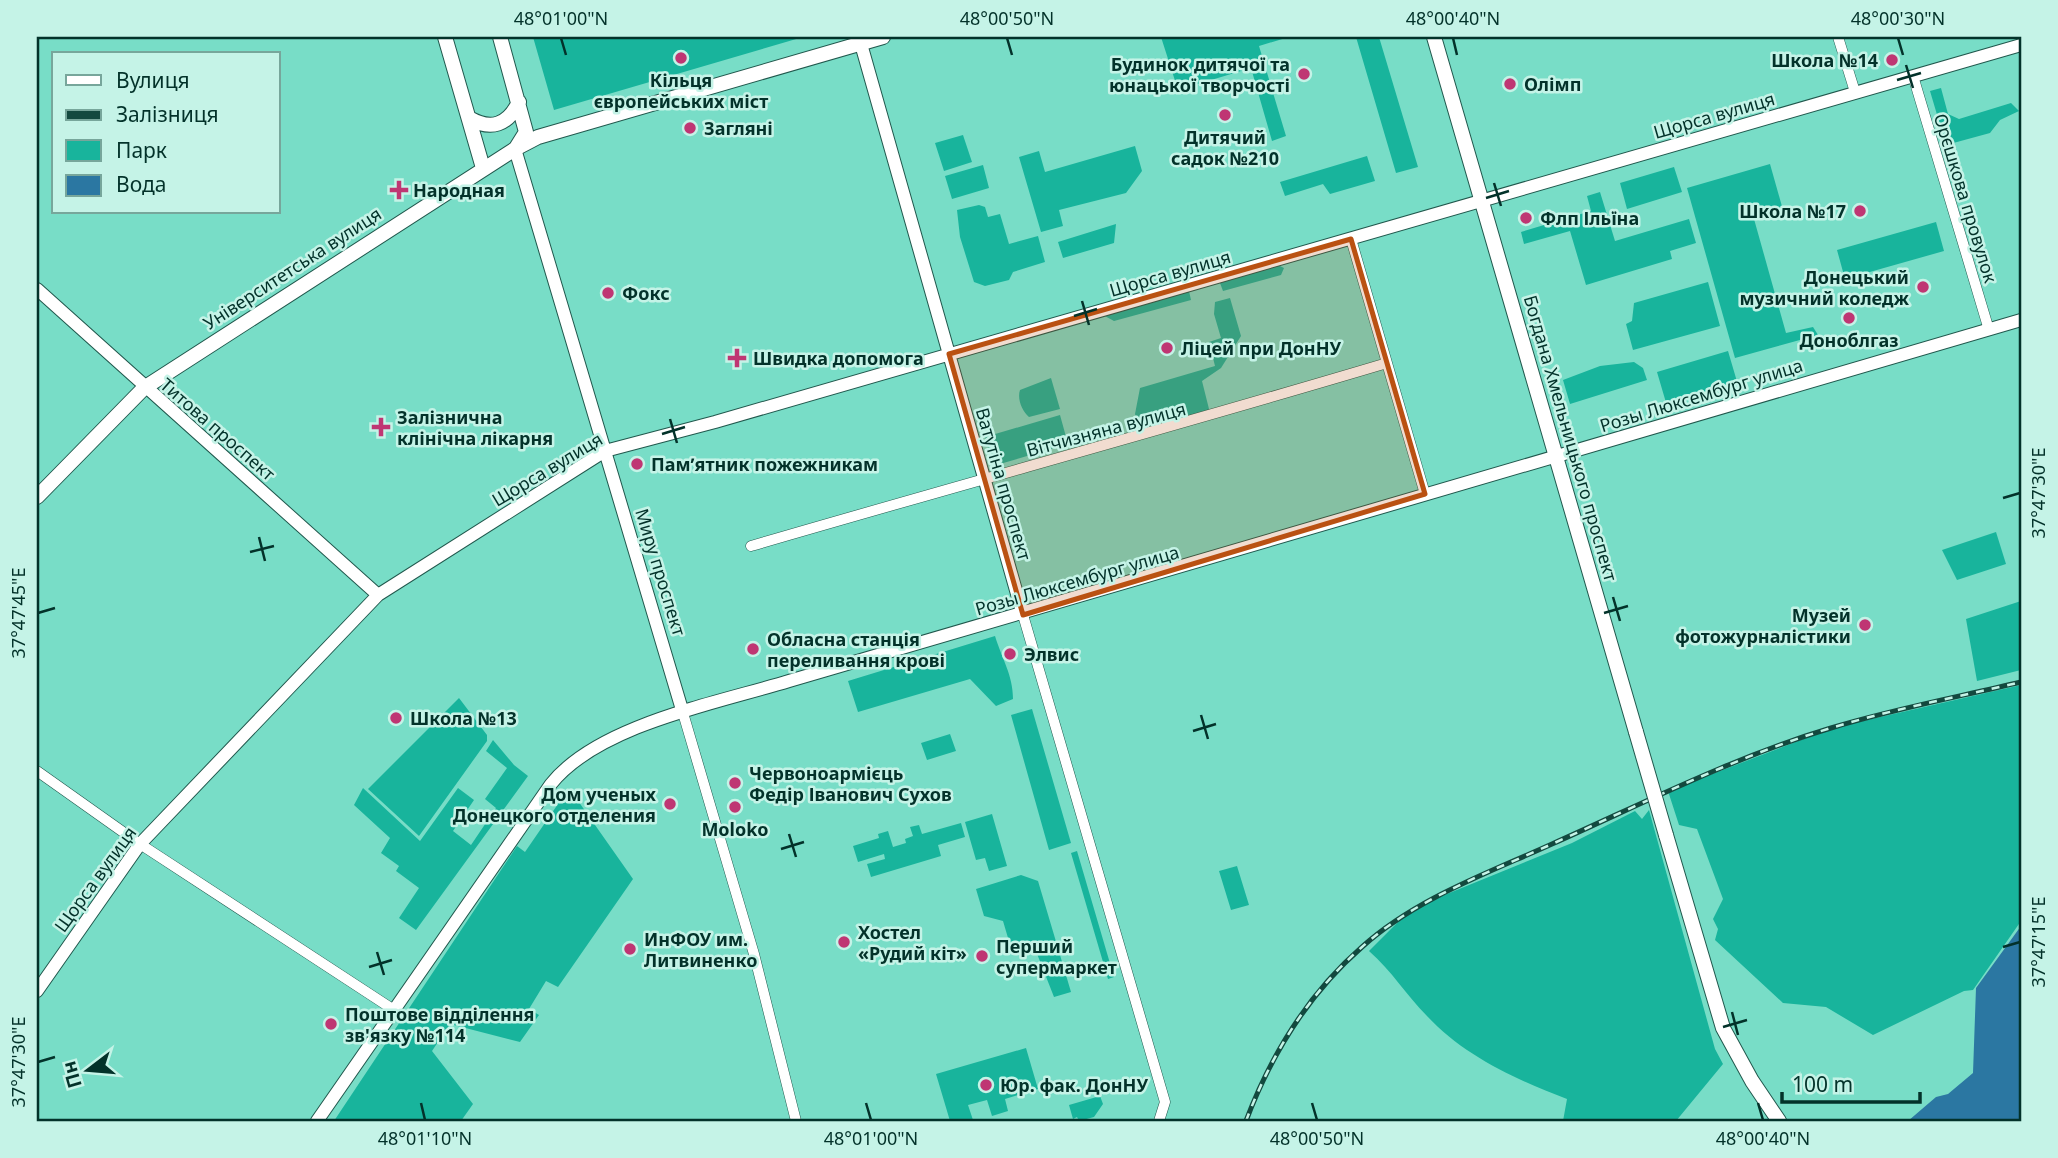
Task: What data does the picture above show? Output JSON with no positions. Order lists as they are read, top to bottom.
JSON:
{
  "streets": {
    "main road": ["Університетська вулиця", "Богдана Хмельницького проспект"],
    "street": [
      "Щорса вулиця",
      "Орєшкова провулок",
      "Розы Люксембург улица",
      "Титова проспект",
      "Вітчизняна вулиця",
      "Ватутіна проспект",
      "Миру проспект"
    ]
  },
  "crossings": [
    ["Щорса вулиця", "Орєшкова провулок"],
    ["Щорса вулиця", "Титова проспект"],
    ["Щорса вулиця", "Богдана Хмельницького проспект"],
    ["Щорса вулиця", "Ватутіна проспект"],
    ["Щорса вулиця", "Миру проспект"],
    ["Орєшкова провулок", "Розы Люксембург улица"],
    ["Університетська вулиця", "Титова проспект"],
    ["Університетська вулиця", "Ватутіна проспект"],
    ["Університетська вулиця", "Миру проспект"],
    ["Розы Люксембург улица", "Богдана Хмельницького проспект"],
    ["Розы Люксембург улица", "Ватутіна проспект"],
    ["Розы Люксембург улица", "Миру проспект"],
    ["Вітчизняна вулиця", "Ватутіна проспект"]
  ],
  "places": {
    "other": [
      "Кільця європейських міст",
      "Школа №14",
      "Будинок дитячої та юнацької творчості",
      "Олімп",
      "Дитячий садок №210",
      "Загляні",
      "Школа №17",
      "Флп Ільїна",
      "Донецький музичний коледж",
      "Фокс",
      "Доноблгаз",
      "Ліцей при ДонНУ",
      "Памʼятник пожежникам",
      "Музей фотожурналістики",
      "Обласна станція переливання крові",
      "Элвис",
      "Школа №13",
      "Червоноармієць Федір Іванович Сухов",
      "Дом ученых Донецкого отделения",
      "Moloko",
      "Хостел «Рудий кіт»",
      "ИнФОУ им. Литвиненко",
      "Перший супермаркет",
      "Поштове відділення зв'язку №114",
      "Юр. фак. ДонНУ"
    ],
    "health": ["Народная", "Швидка допомога", "Залізнична клінічна лікарня"]
  },
  "legend": [
    "Вулиця",
    "Залізниця",
    "Парк",
    "Вода"
  ],
  "scale_bar": "100 m",
  "north": "left",
  "coordinates": [
    "48°01'00\"N",
    "48°00'50\"N",
    "48°00'40\"N",
    "48°00'30\"N",
    "37°47'30\"E",
    "37°47'45\"E",
    "37°47'15\"E",
    "48°01'10\"N"
  ]
}
